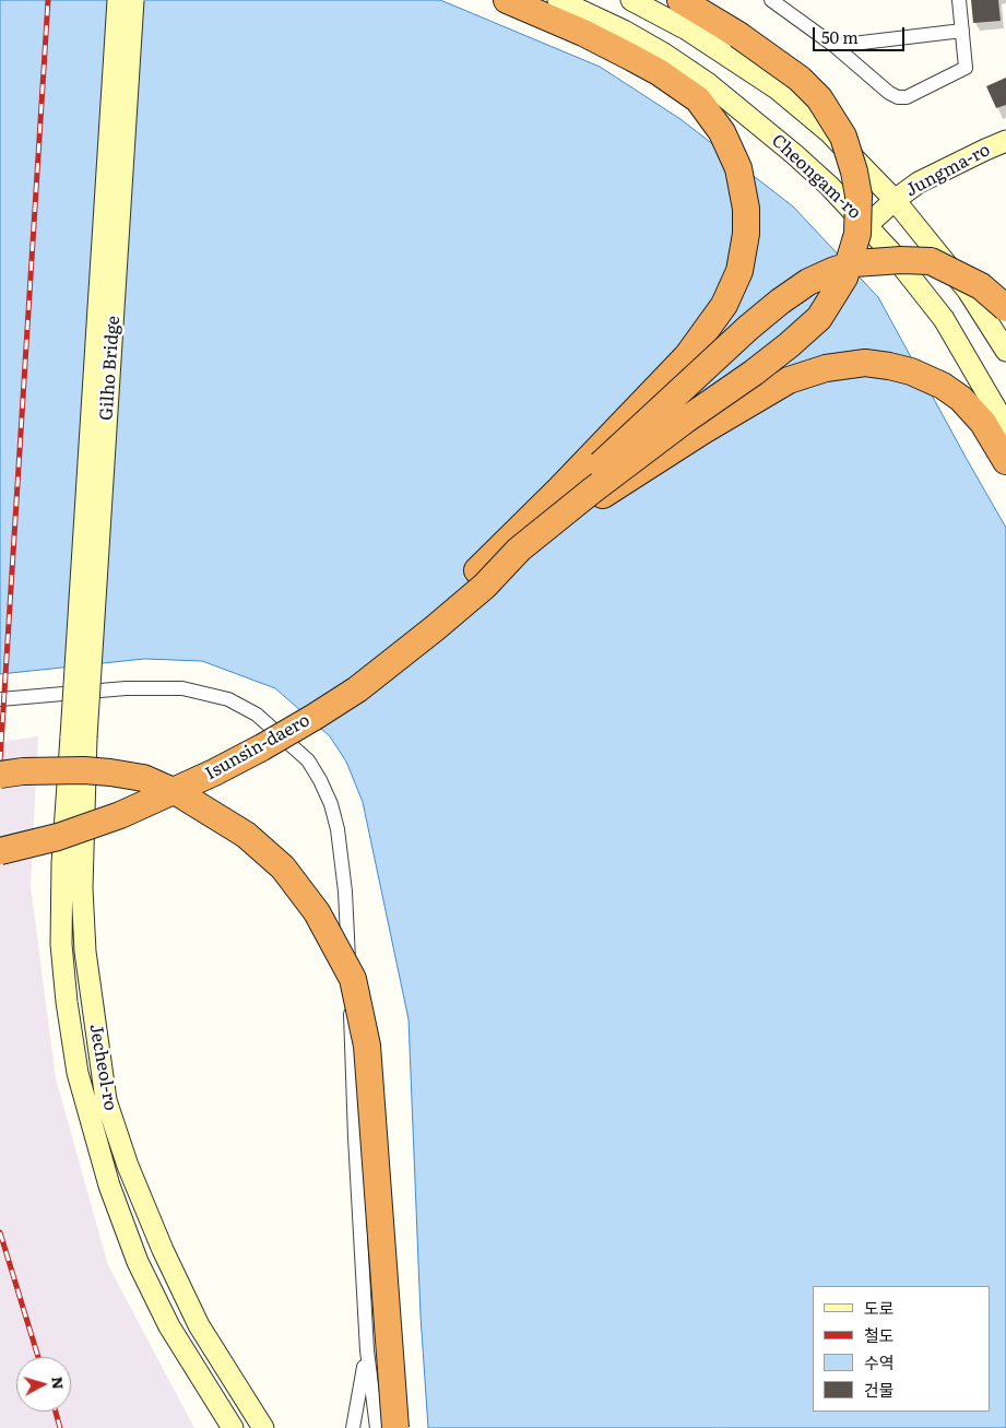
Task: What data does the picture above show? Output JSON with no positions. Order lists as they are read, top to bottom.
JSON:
{
  "streets": {
    "highway": ["Isunsin-daero"],
    "main road": [
      "Jungma-ro",
      "Cheongam-ro",
      "Gilho Bridge",
      "Jecheol-ro"
    ]
  },
  "crossings": [
    ["Jungma-ro", "Cheongam-ro"],
    ["Gilho Bridge", "Jecheol-ro"]
  ],
  "legend": [
    "도로",
    "철도",
    "수역",
    "건물"
  ],
  "scale_bar": "50 m",
  "north": "right"
}
